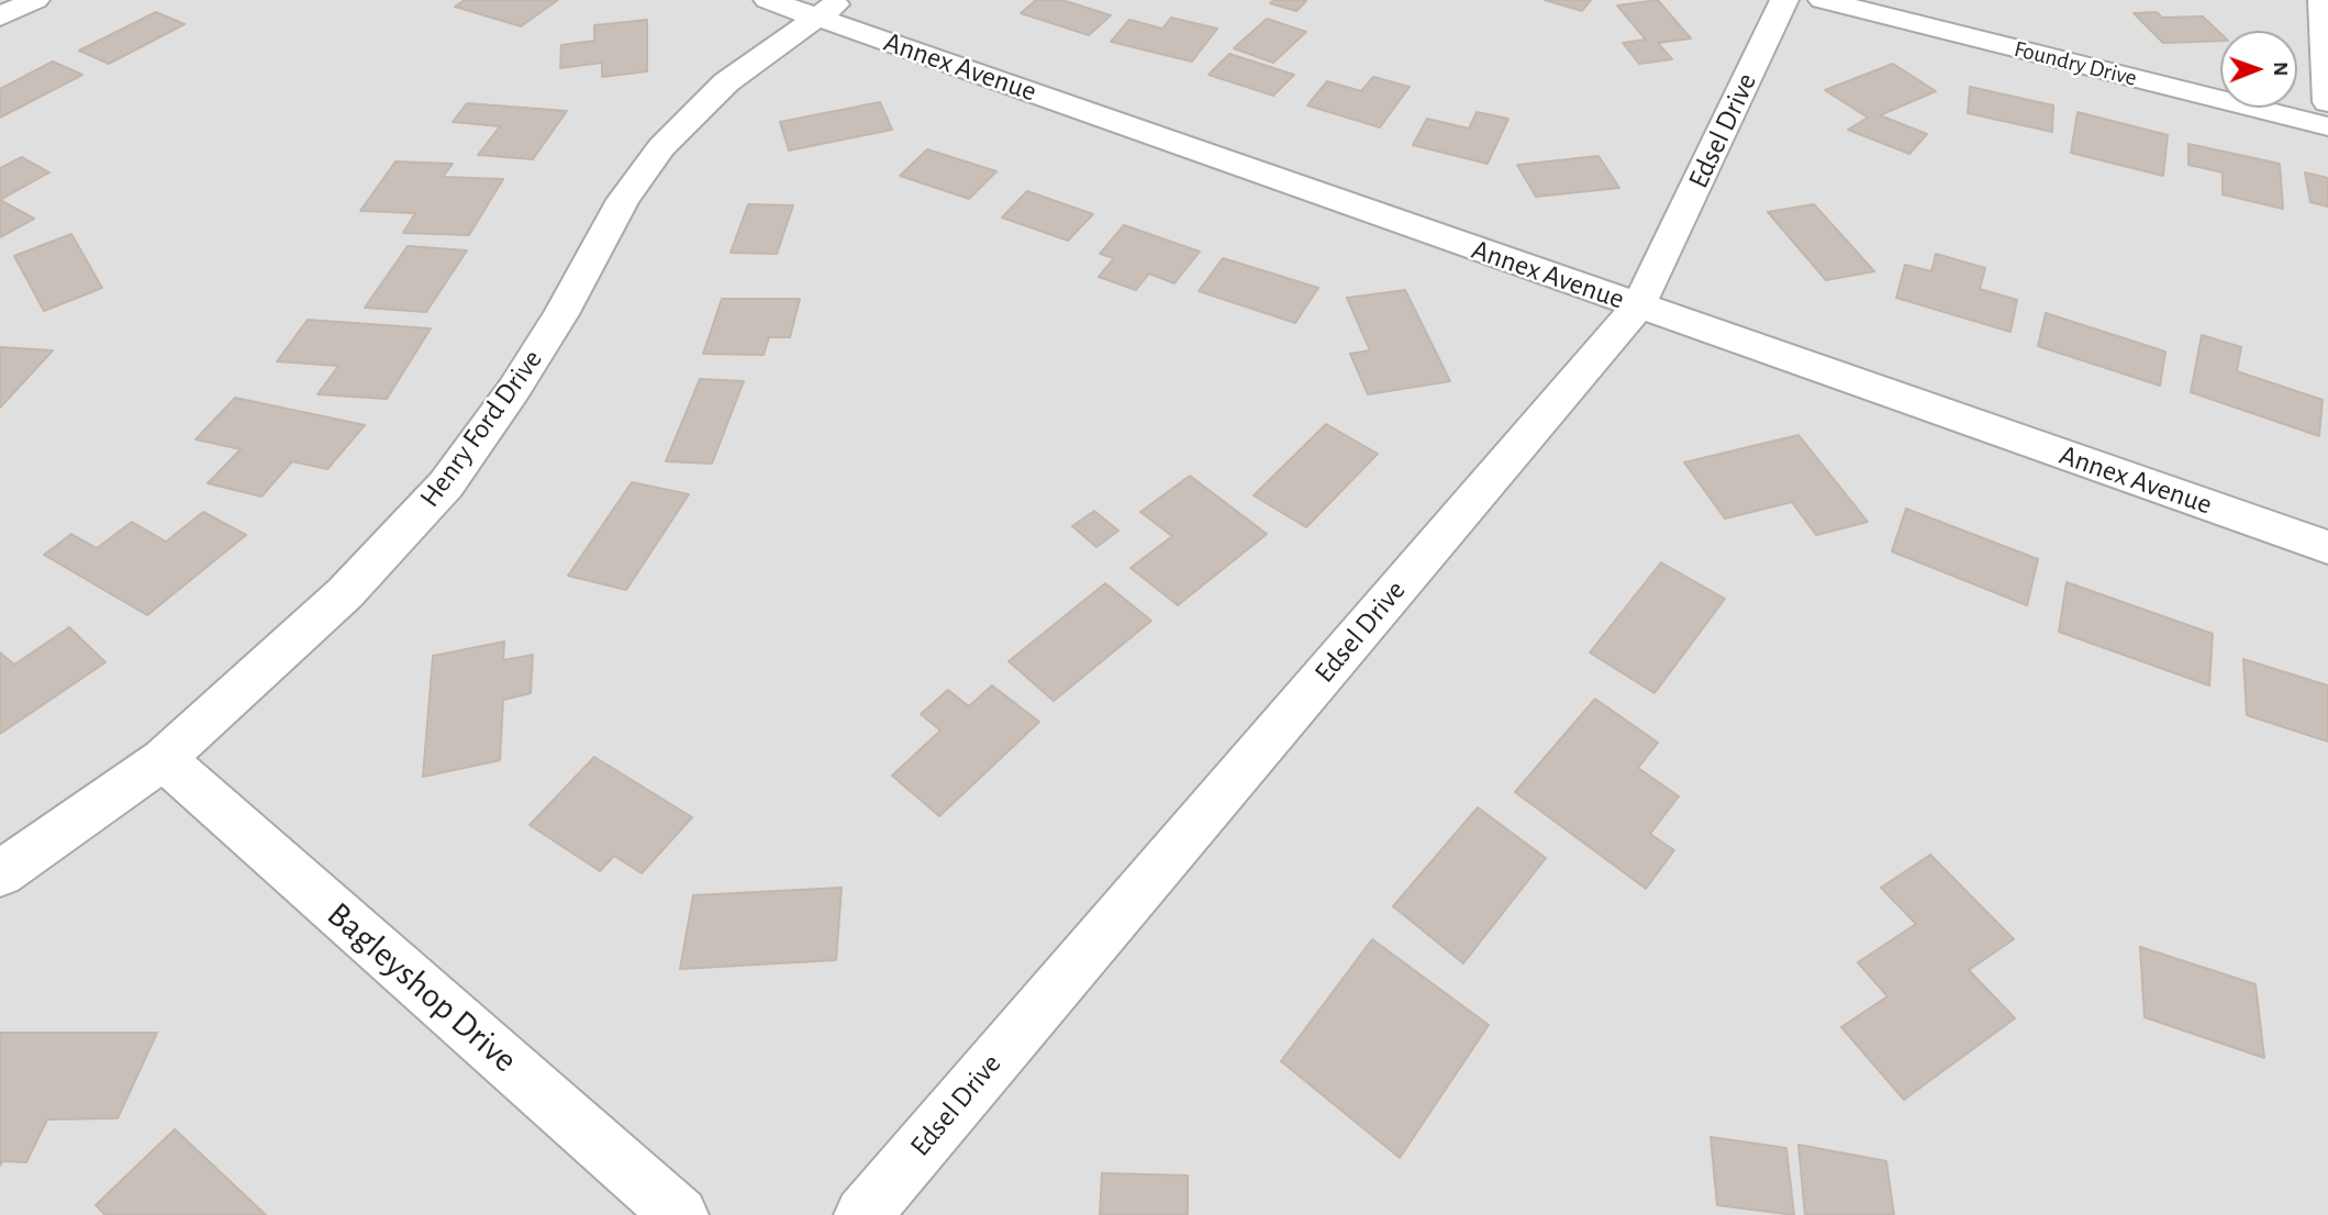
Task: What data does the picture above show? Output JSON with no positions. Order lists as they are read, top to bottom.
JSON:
{
  "streets": {
    "street": [
      "Foundry Drive",
      "Annex Avenue",
      "Edsel Drive",
      "Henry Ford Drive",
      "Bagleyshop Drive"
    ]
  },
  "crossings": [
    ["Annex Avenue", "Edsel Drive"],
    ["Annex Avenue", "Henry Ford Drive"],
    ["Henry Ford Drive", "Bagleyshop Drive"]
  ],
  "north": "right"
}
